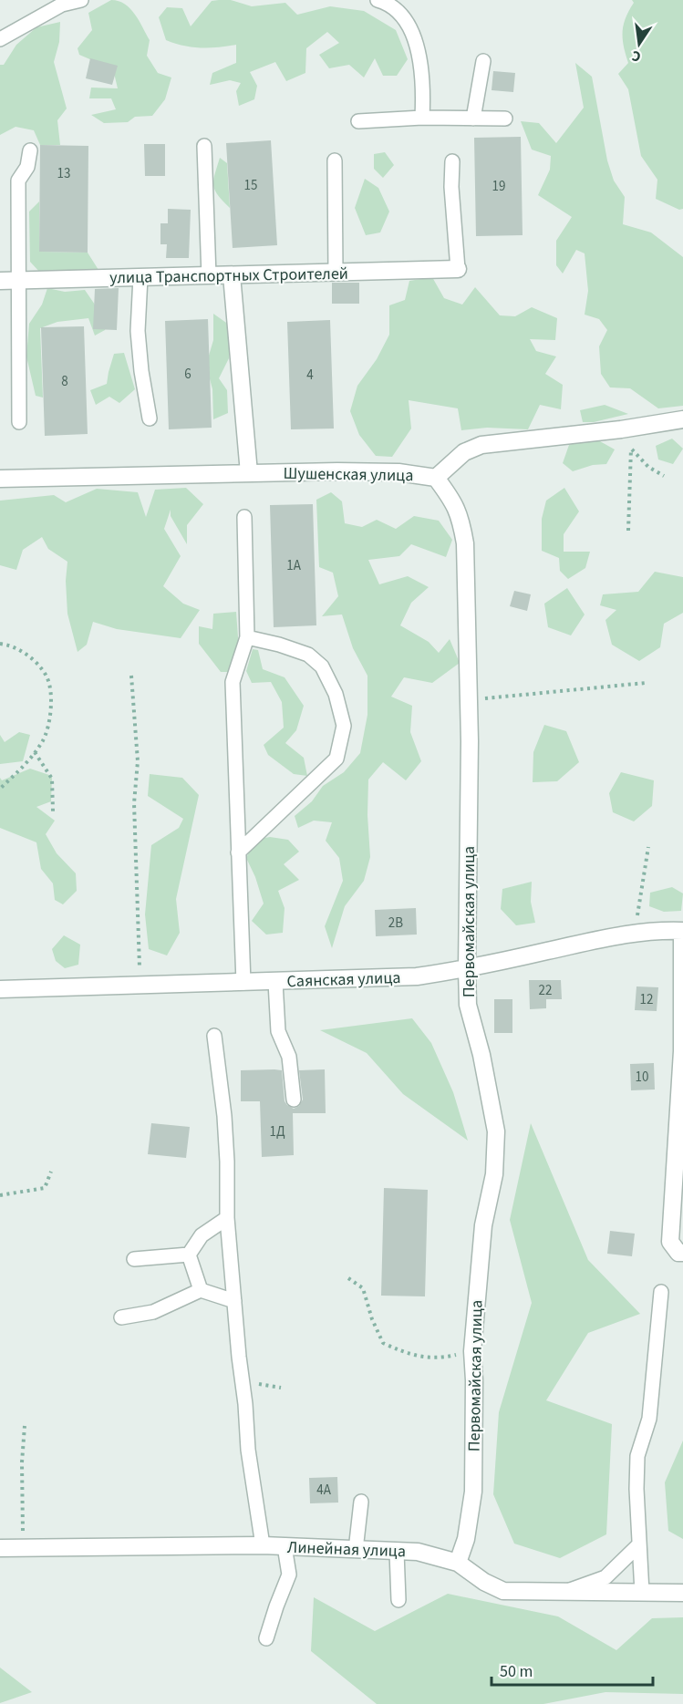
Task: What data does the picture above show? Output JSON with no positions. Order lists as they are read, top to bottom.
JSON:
{
  "streets": {
    "street": [
      "улица Транспортных Строителей",
      "Шушенская улица",
      "Первомайская улица",
      "Саянская улица",
      "Линейная улица"
    ]
  },
  "crossings": [
    ["Шушенская улица", "Первомайская улица"],
    ["Первомайская улица", "Саянская улица"],
    ["Первомайская улица", "Линейная улица"]
  ],
  "house_numbers": [
    "13",
    "15",
    "19",
    "6",
    "4",
    "8",
    "1А",
    "2В",
    "22",
    "12",
    "10",
    "1Д",
    "4А"
  ],
  "scale_bar": "50 m",
  "north": "bottom"
}
